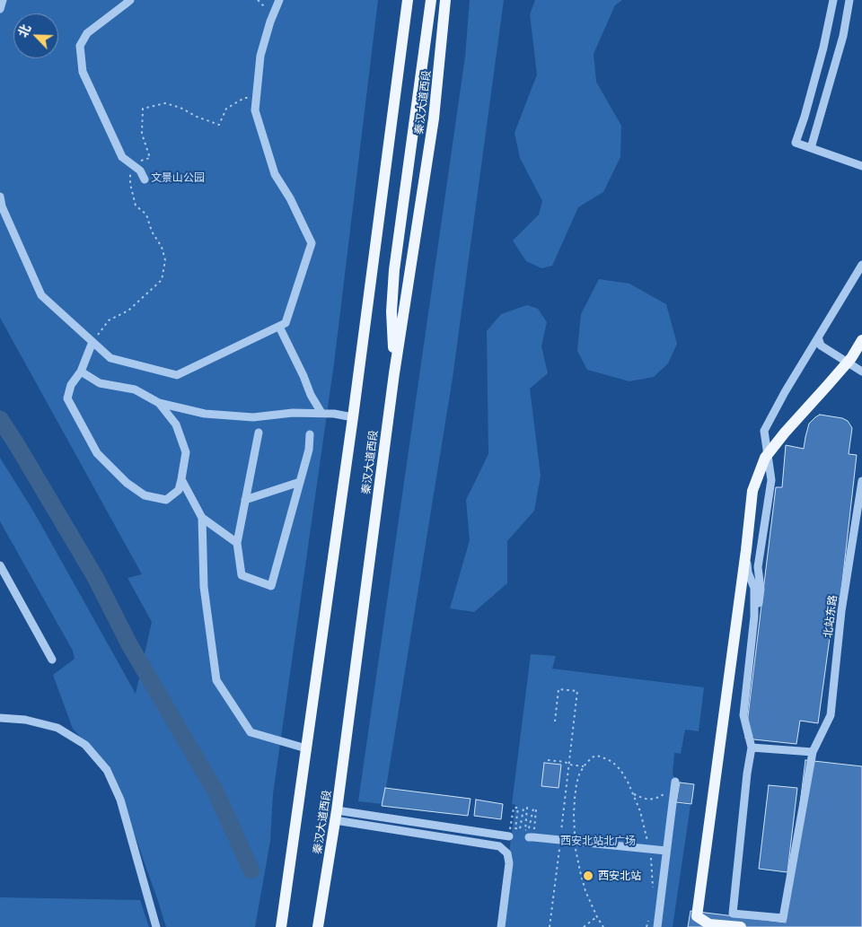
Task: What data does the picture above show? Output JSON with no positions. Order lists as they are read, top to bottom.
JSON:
{
  "streets": {
    "main road": ["秦汉大道西段"],
    "street": ["北站东路"]
  },
  "parks": ["文景山公园", "西安北站北广场"],
  "places": ["西安北站"],
  "north": "top left"
}
